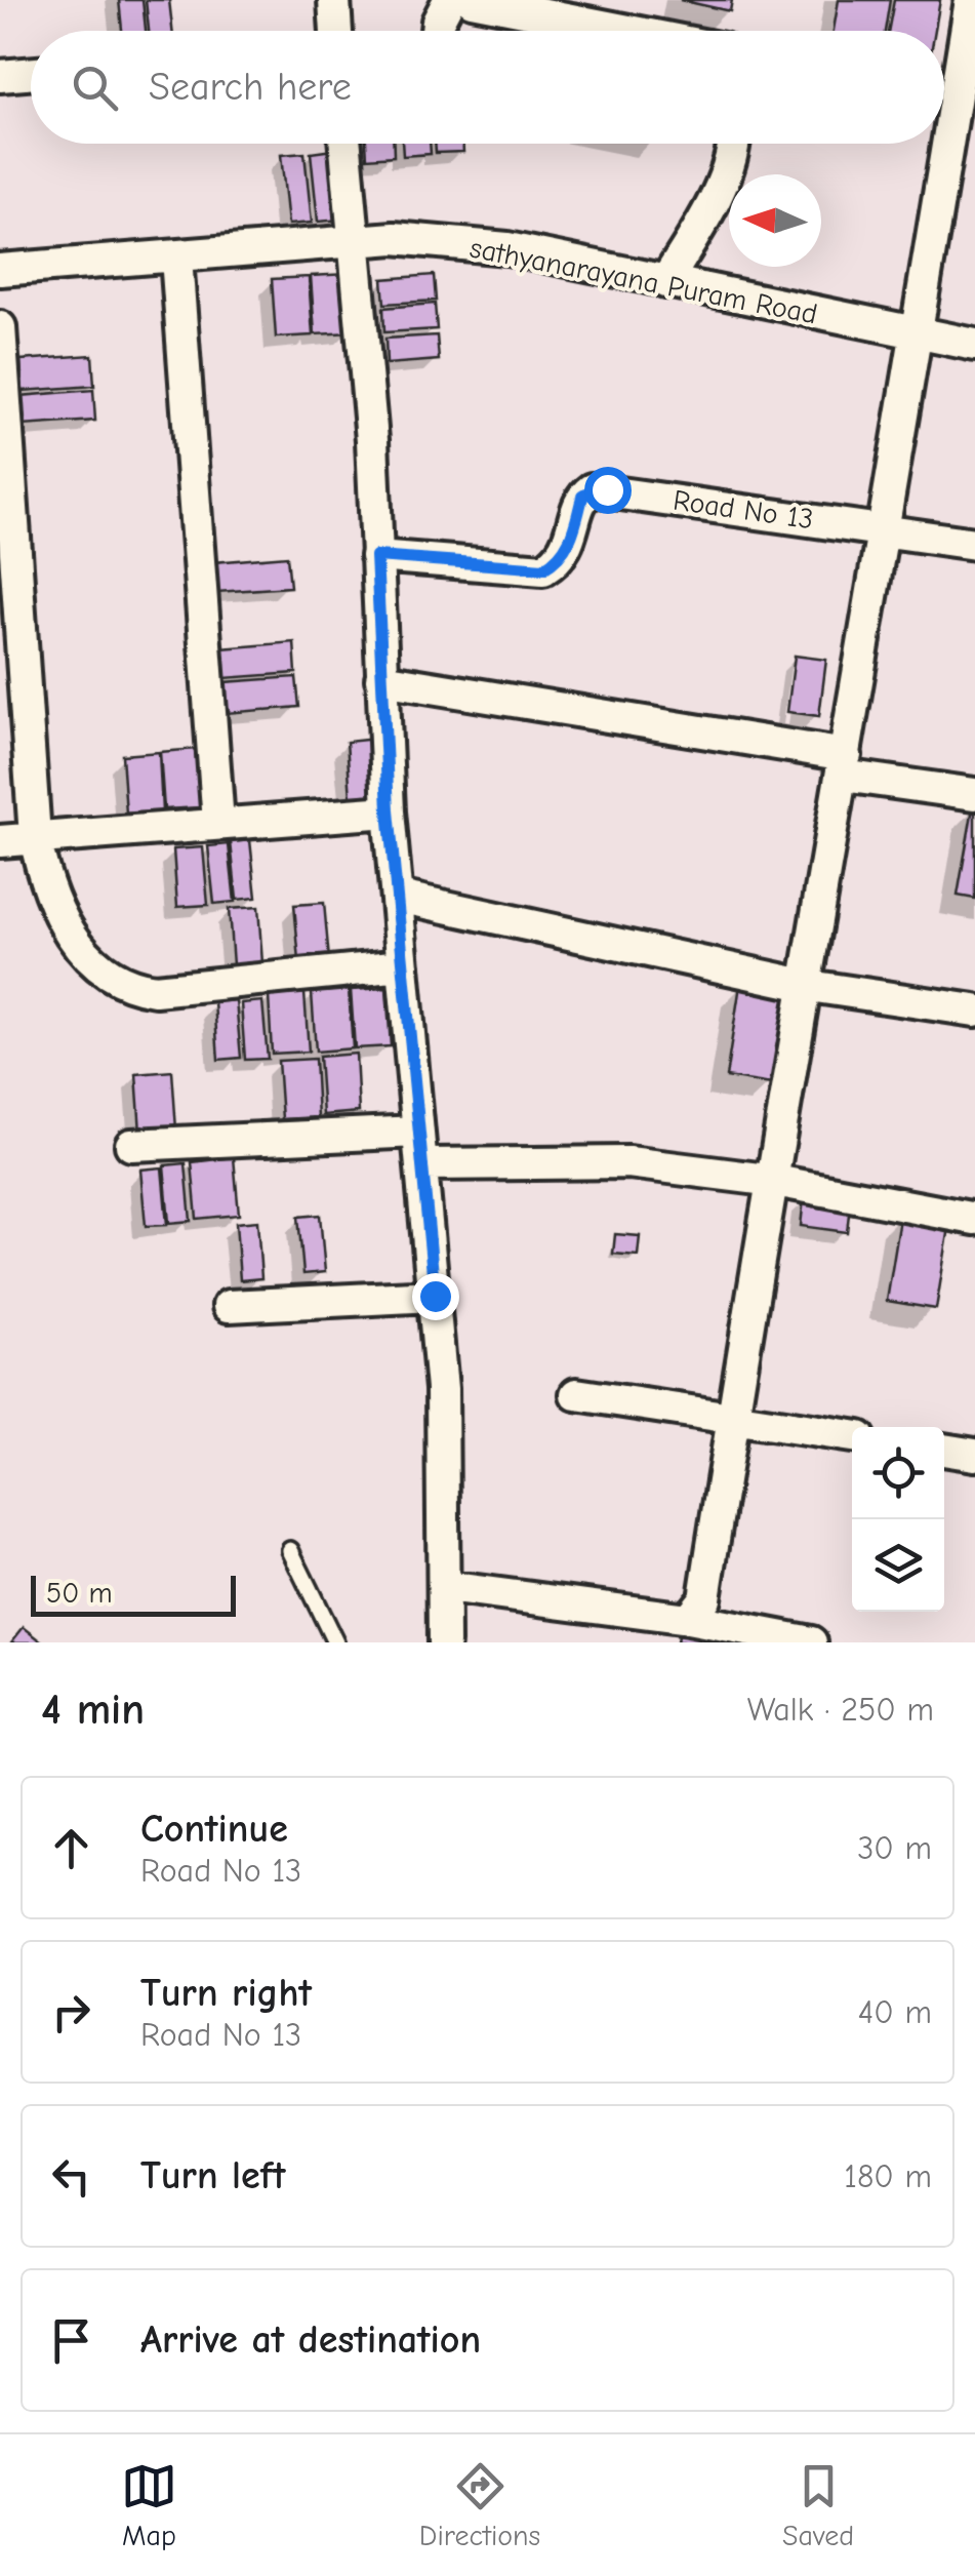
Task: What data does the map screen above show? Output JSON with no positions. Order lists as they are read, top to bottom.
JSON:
{
  "streets": {
    "street": ["sathyanarayana Puram Road", "Road No 13"]
  },
  "scale_bar": "50 m",
  "north": "left",
  "page": {
    "search": "Search here",
    "scale": "50 m",
    "heading": ["4 min", "Walk · 250 m"],
    "list": [
      ["Continue", "Road No 13", "30 m"],
      ["Turn right", "Road No 13", "40 m"],
      ["Turn left", "180 m"],
      "Arrive at destination"
    ],
    "nav": ["Map", "Directions", "Saved"]
  }
}
